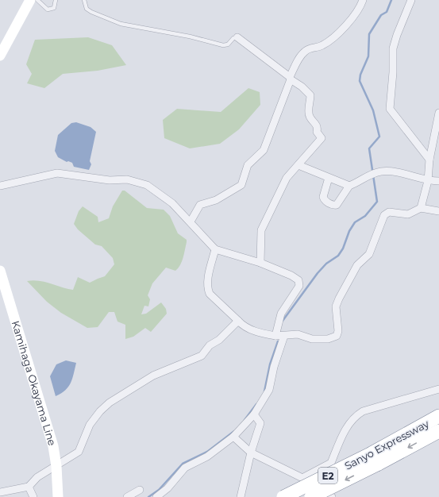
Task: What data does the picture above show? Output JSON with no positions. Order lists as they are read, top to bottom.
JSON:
{
  "streets": {
    "highway": ["Sanyo Expressway", "E2"],
    "main road": ["Kamihaga Okayama Line"]
  }
}
